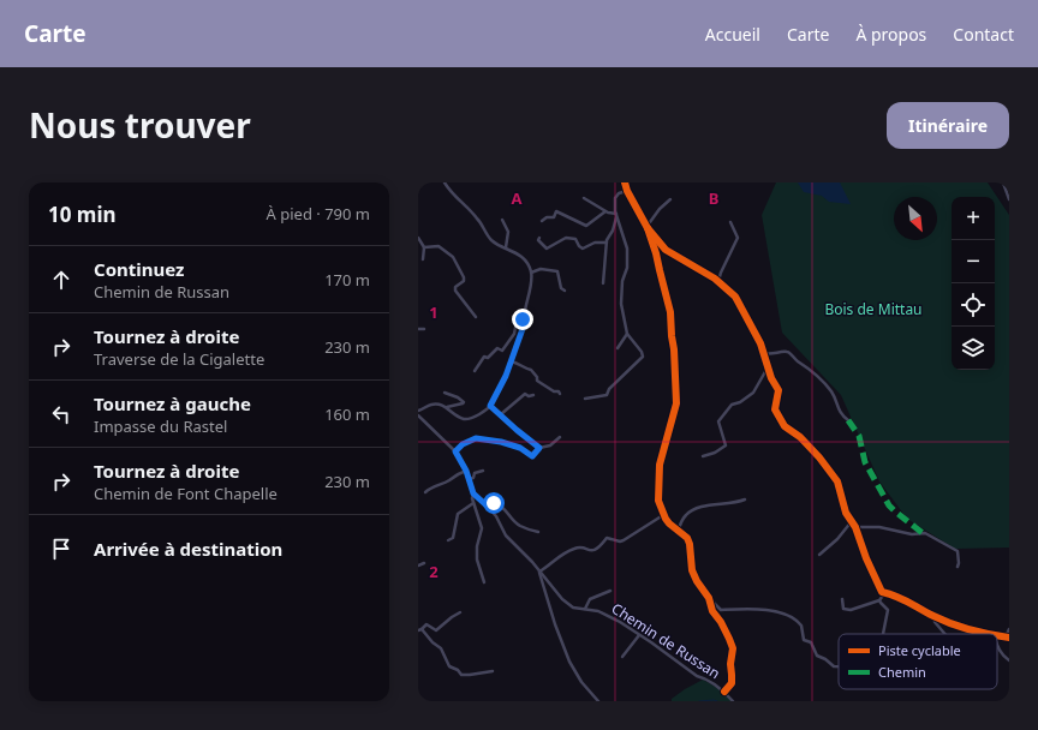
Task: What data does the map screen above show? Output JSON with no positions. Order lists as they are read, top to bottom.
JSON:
{
  "streets": {
    "street": ["Chemin de Russan"]
  },
  "parks": ["Bois de Mittau"],
  "legend": ["Piste cyclable", "Chemin"],
  "north": "bottom right",
  "page": {
    "header": "Carte",
    "nav": [
      "Accueil",
      "Carte",
      "À propos",
      "Contact"
    ],
    "title": "Nous trouver",
    "buttons": "Itinéraire",
    "heading": ["10 min", "À pied · 790 m"],
    "map_buttons": ["+", "−"],
    "list": [
      ["Continuez", "Chemin de Russan", "170 m"],
      ["Tournez à droite", "Traverse de la Cigalette", "230 m"],
      ["Tournez à gauche", "Impasse du Rastel", "160 m"],
      ["Tournez à droite", "Chemin de Font Chapelle", "230 m"],
      "Arrivée à destination"
    ]
  },
  "grid": {
    "columns": ["A", "B"],
    "rows": ["1", "2"]
  }
}
